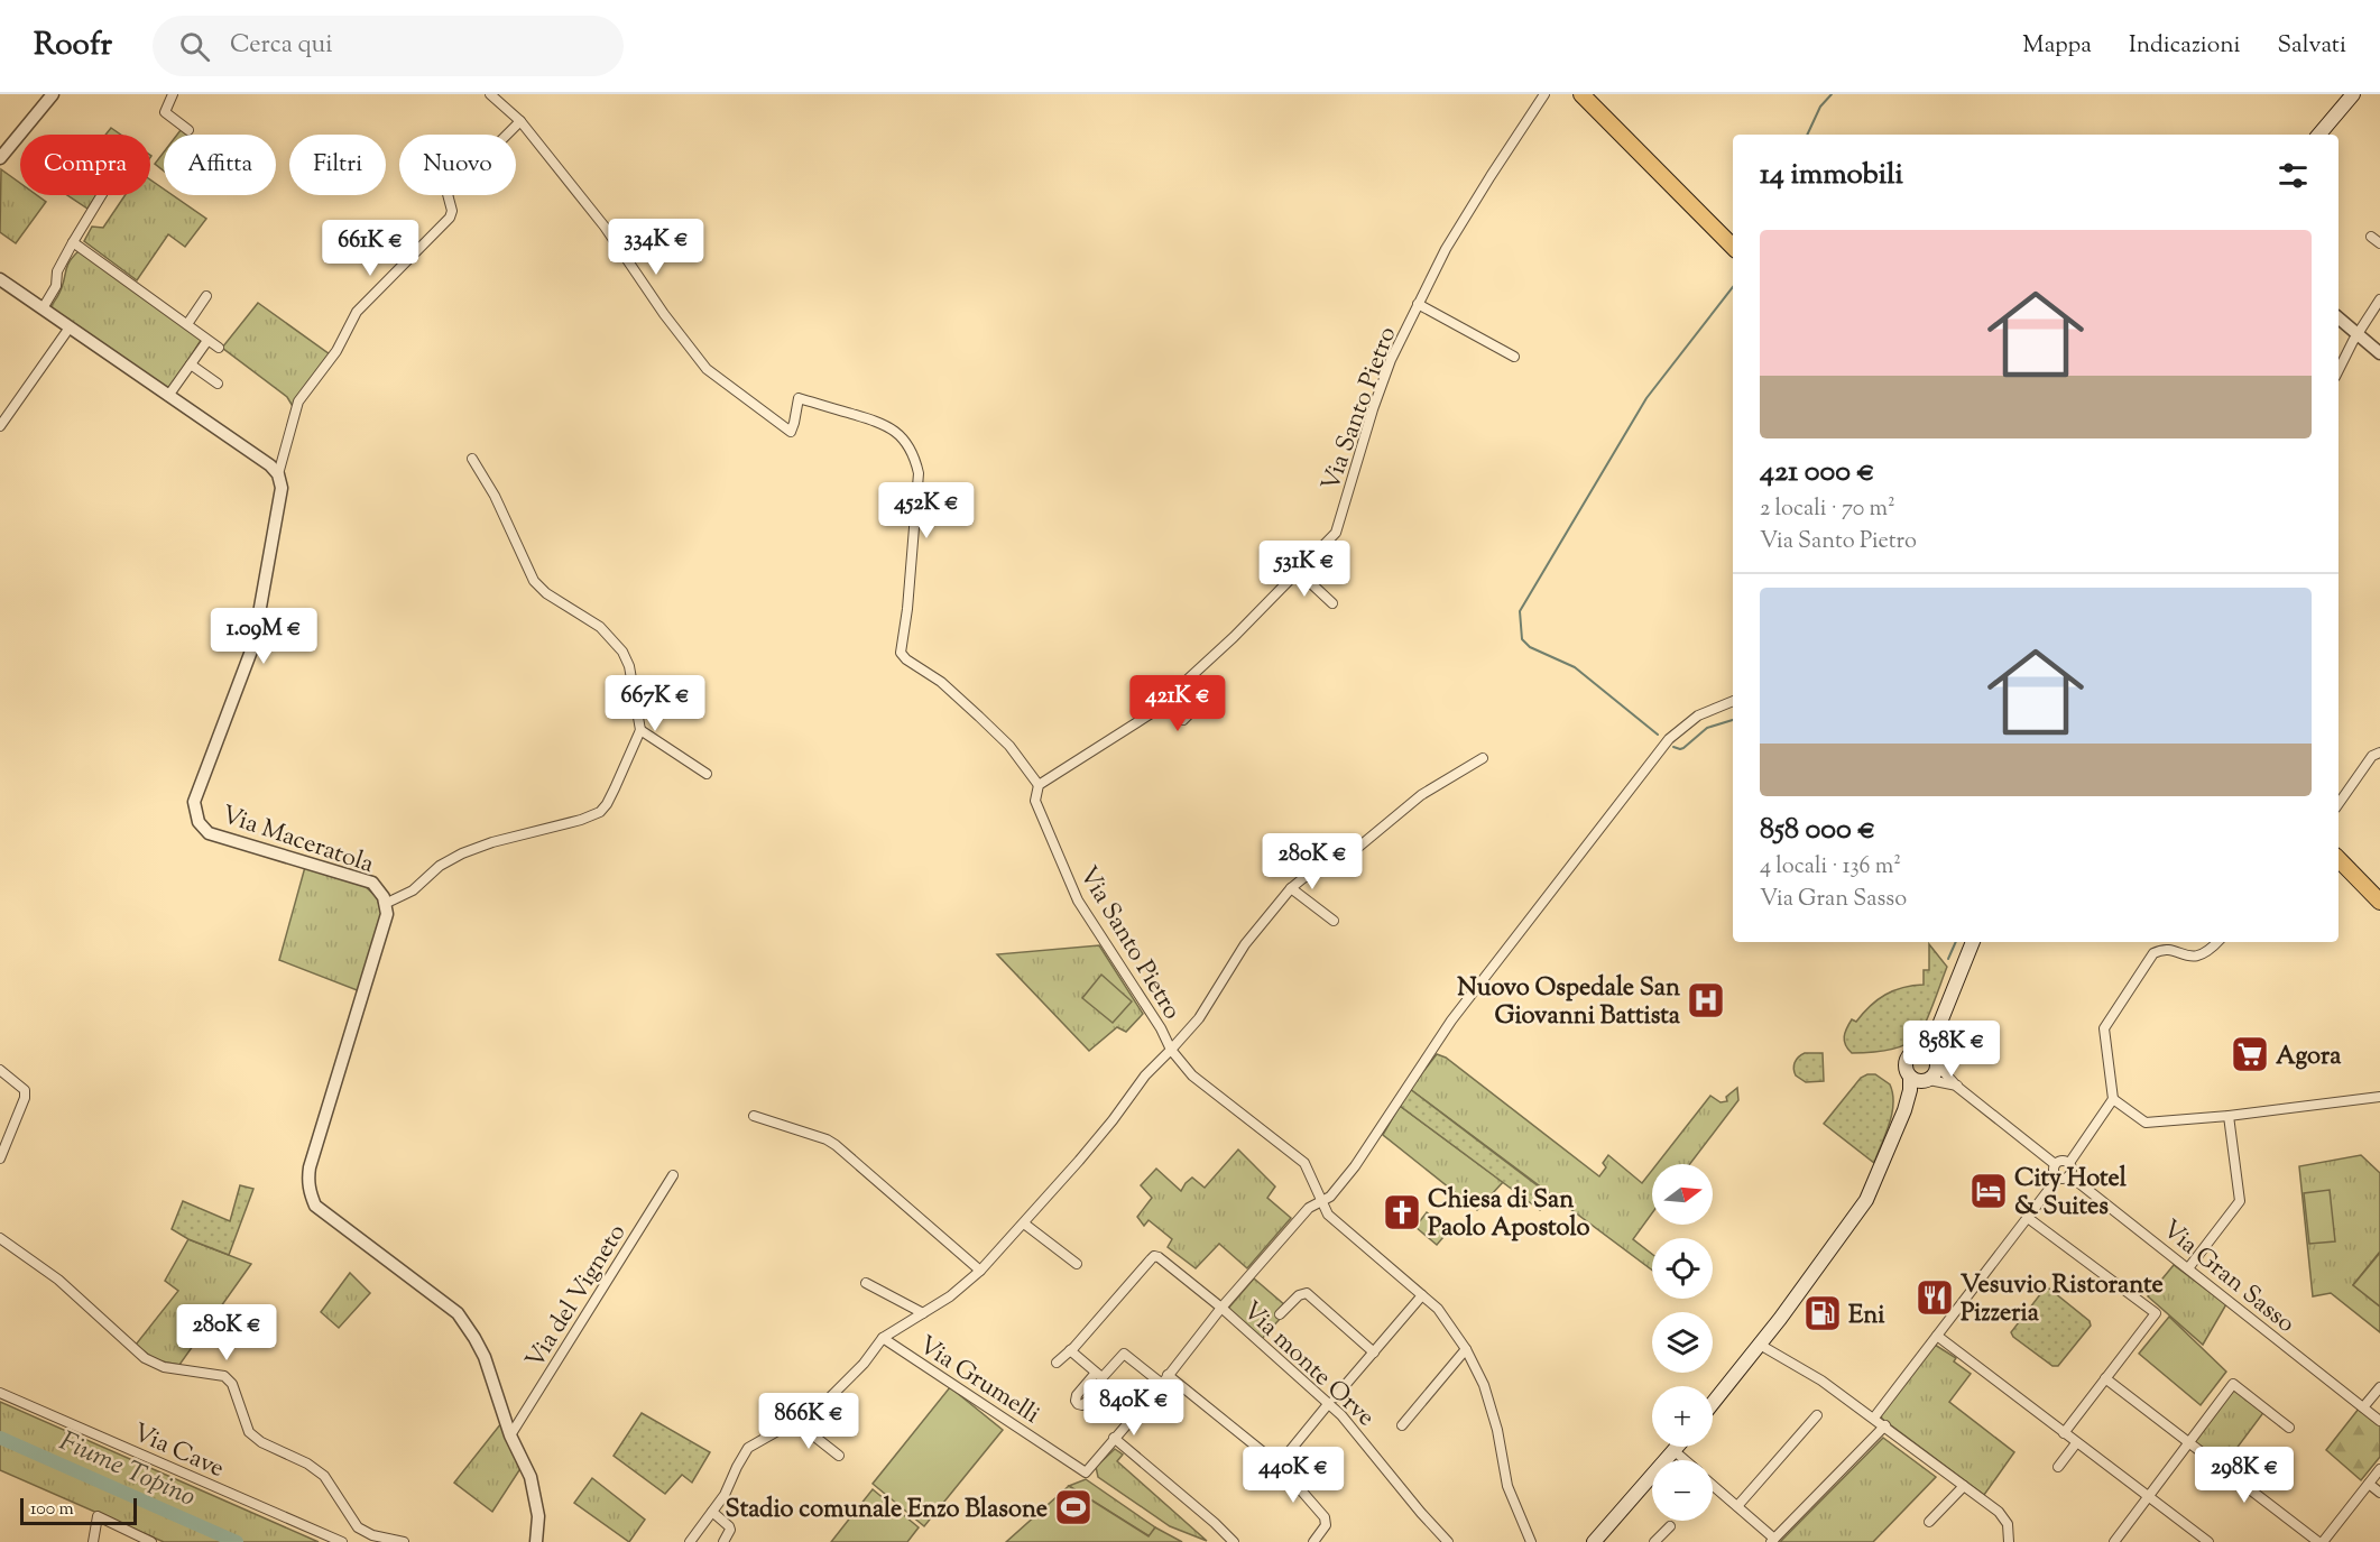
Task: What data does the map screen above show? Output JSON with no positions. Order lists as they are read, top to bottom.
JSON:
{
  "streets": {
    "street": [
      "Via Santo Pietro",
      "Via Maceratola",
      "Via Gran Sasso",
      "Via del Vigneto",
      "Via monte Orve",
      "Via Grumelli",
      "Via Cave"
    ]
  },
  "crossings": [
    ["Via Santo Pietro", "Via Grumelli"],
    ["Via Maceratola", "Via del Vigneto"],
    ["Via monte Orve", "Via Grumelli"]
  ],
  "water": ["Fiume Topino"],
  "places": {
    "hospital": ["Nuovo Ospedale San Giovanni Battista"],
    "supermarket": ["Agora"],
    "hotel": ["City Hotel & Suites"],
    "church": ["Chiesa di San Paolo Apostolo"],
    "restaurant": ["Vesuvio Ristorante Pizzeria"],
    "fuel station": ["Eni"],
    "sports": ["Stadio comunale Enzo Blasone"]
  },
  "scale_bar": "100 m",
  "north": "right",
  "page": {
    "header": "Roofr",
    "search": "Cerca qui",
    "nav": ["Mappa", "Indicazioni", "Salvati"],
    "chip": [
      "Compra",
      "Affitta",
      "Filtri",
      "Nuovo"
    ],
    "heading": "14 immobili",
    "list": [
      {
        "name": "421 000 €",
        "note": "2 locali · 70 m² · Via Santo Pietro"
      },
      {
        "name": "858 000 €",
        "note": "4 locali · 136 m² · Via Gran Sasso"
      }
    ],
    "price": [
      "334K €",
      "661K €",
      "452K €",
      "531K €",
      "1.09M €",
      "667K €",
      "421K €",
      "280K €",
      "858K €",
      "280K €",
      "840K €",
      "866K €",
      "440K €",
      "298K €"
    ],
    "map_buttons": ["+", "−"],
    "scale": "100 m"
  }
}
